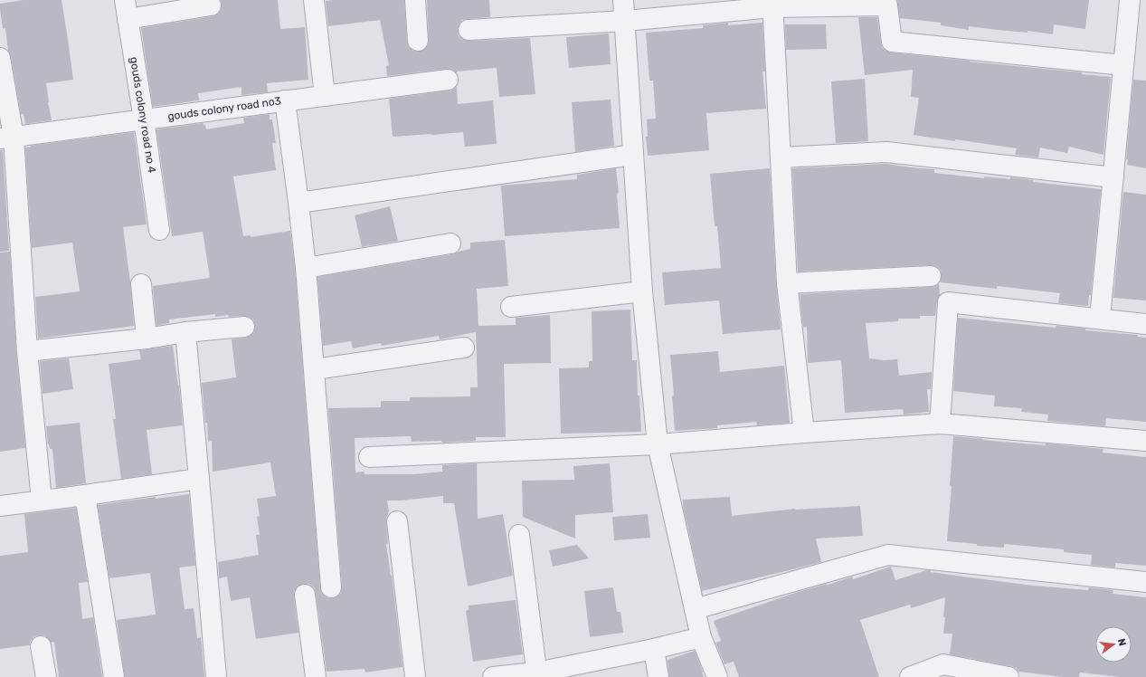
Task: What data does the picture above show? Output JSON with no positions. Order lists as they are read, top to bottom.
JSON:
{
  "streets": {
    "street": ["gouds colony road no3", "gouds colony road no 4"]
  },
  "crossings": [
    ["gouds colony road no3", "gouds colony road no 4"]
  ],
  "north": "right"
}
